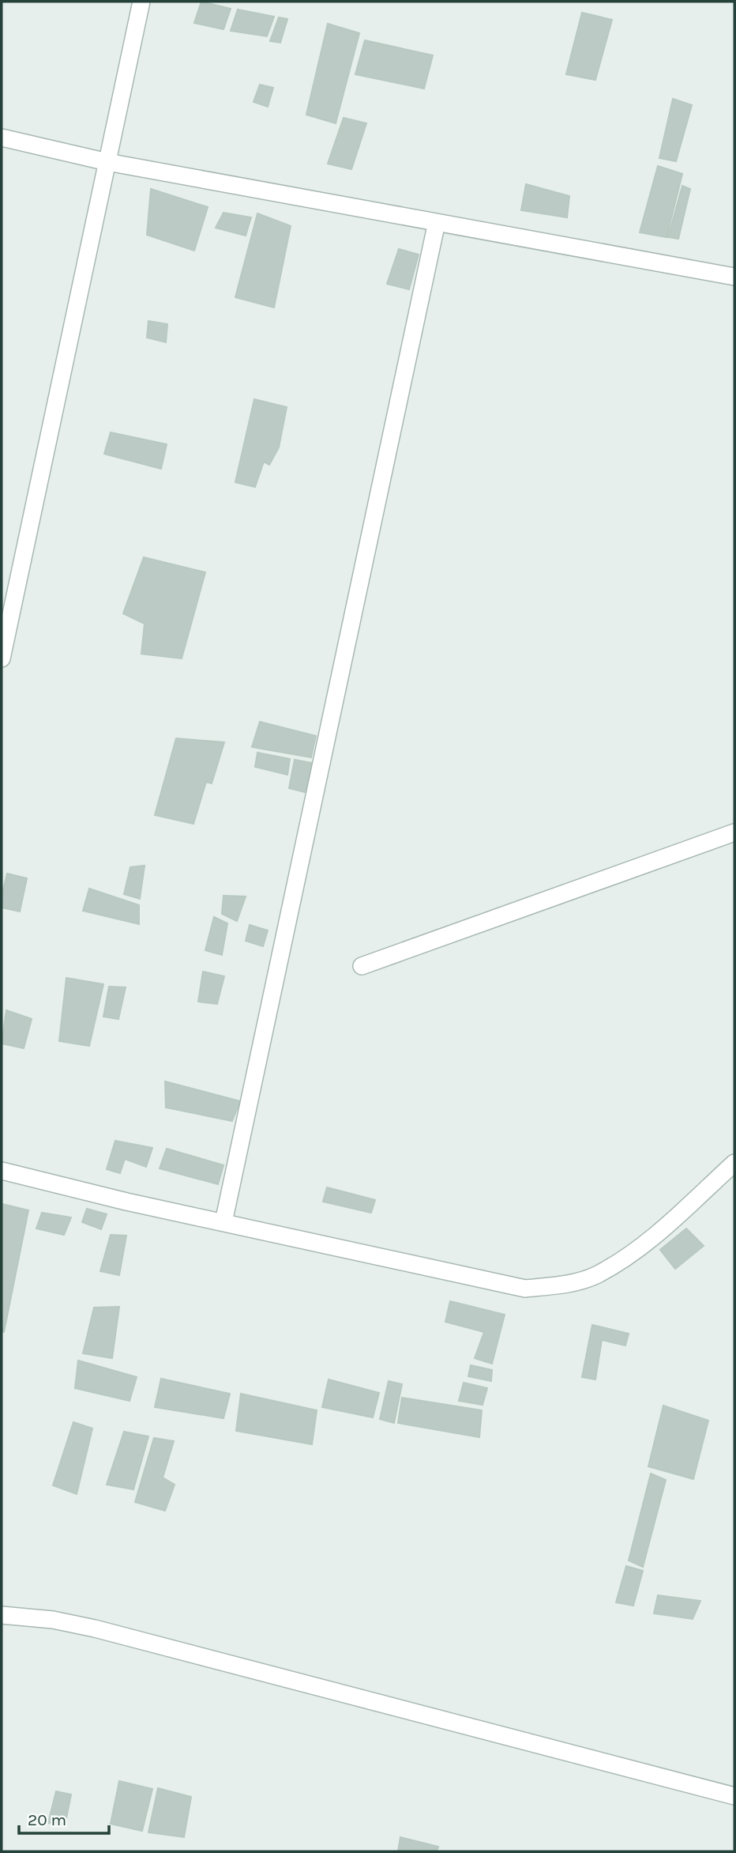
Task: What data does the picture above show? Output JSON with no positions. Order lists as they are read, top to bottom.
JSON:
{
  "scale_bar": "20 m"
}
